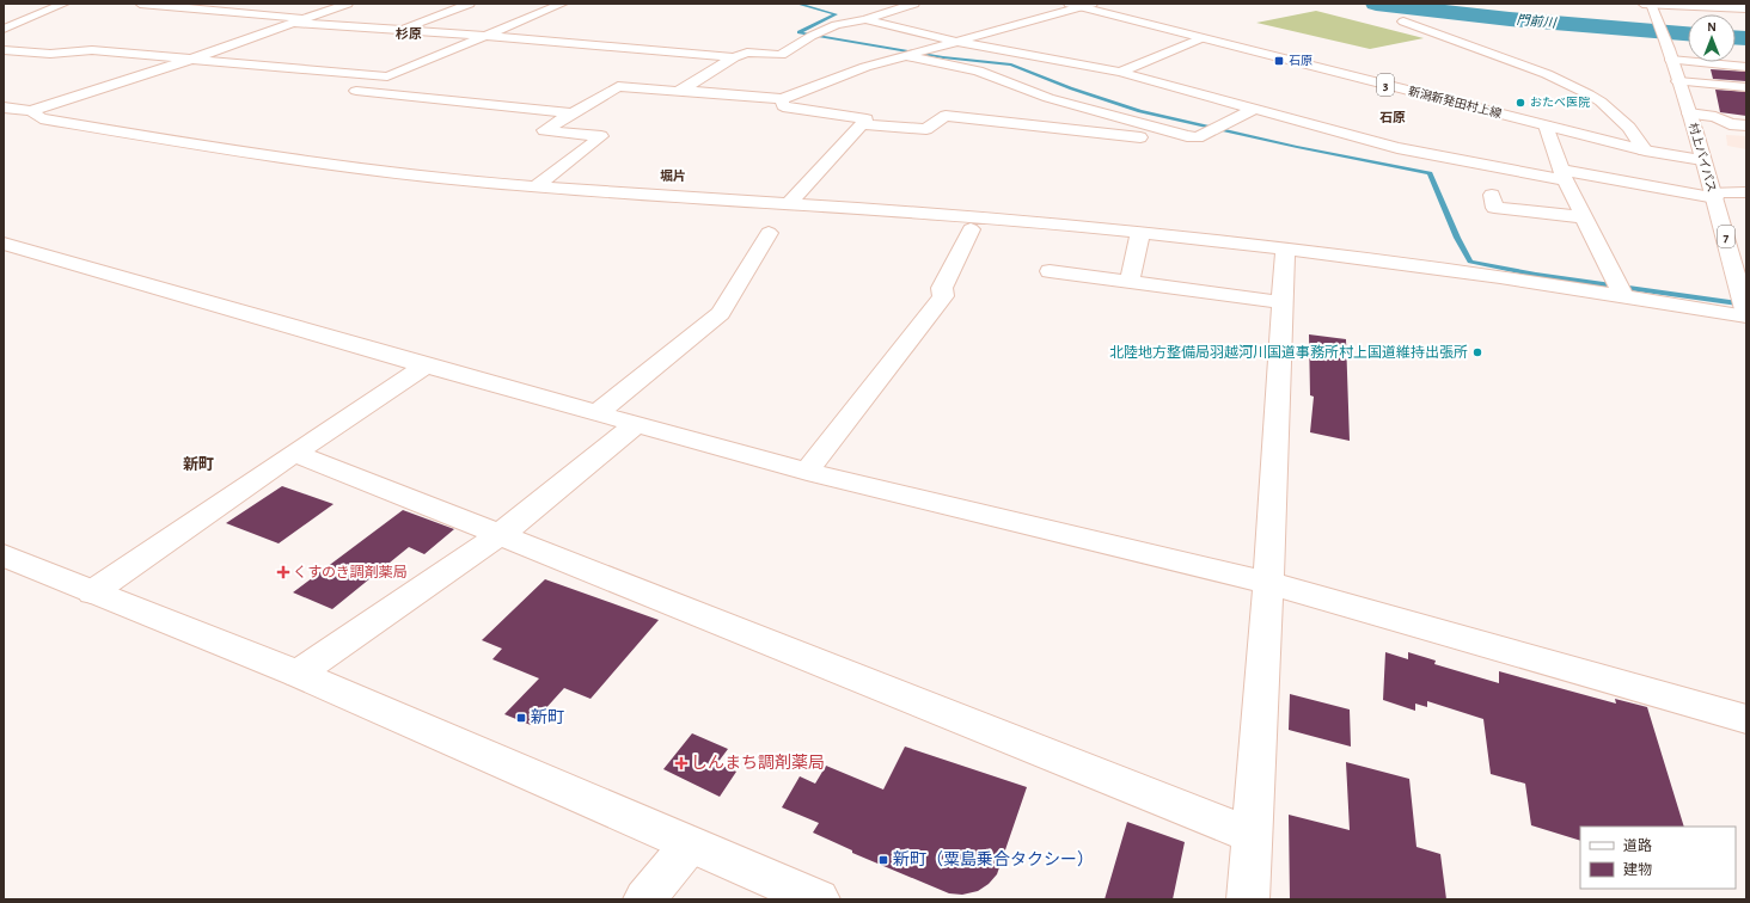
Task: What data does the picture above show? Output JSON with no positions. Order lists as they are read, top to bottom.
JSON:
{
  "streets": {
    "main road": [
      "3",
      "新潟新発田村上線",
      "村上バイパス",
      "7"
    ]
  },
  "crossings": [
    ["新潟新発田村上線", "村上バイパス"]
  ],
  "districts": [
    "杉原",
    "石原",
    "堀片",
    "新町"
  ],
  "water": ["門前川"],
  "places": {
    "transit": ["石原", "新町", "新町（粟島乗合タクシー）"],
    "other": ["おたべ医院", "北陸地方整備局羽越河川国道事務所村上国道維持出張所"],
    "health": ["くすのき調剤薬局", "しんまち調剤薬局"]
  },
  "legend": ["道路", "建物"],
  "north": "top"
}
